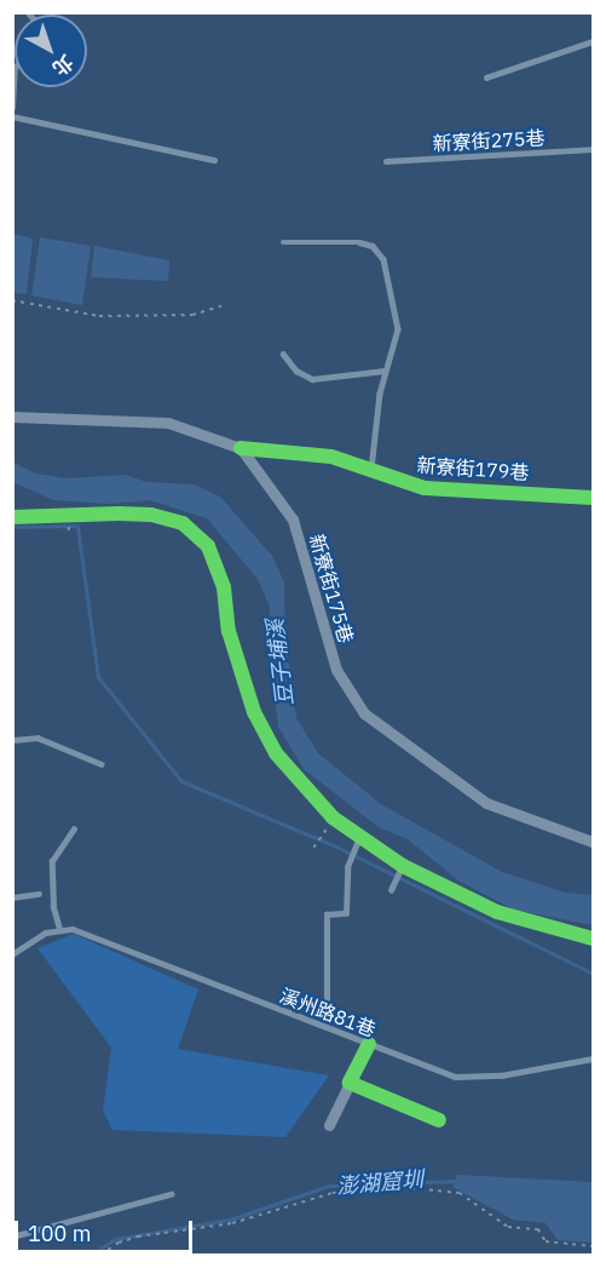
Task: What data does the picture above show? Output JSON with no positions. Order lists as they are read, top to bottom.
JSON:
{
  "streets": {
    "street": ["新寮街179巷", "新寮街175巷"],
    "lane": ["新寮街275巷", "溪州路81巷"]
  },
  "crossings": [
    ["新寮街179巷", "新寮街175巷"]
  ],
  "water": ["豆子埔溪", "澎湖窟圳"],
  "scale_bar": "100 m",
  "north": "bottom right"
}
